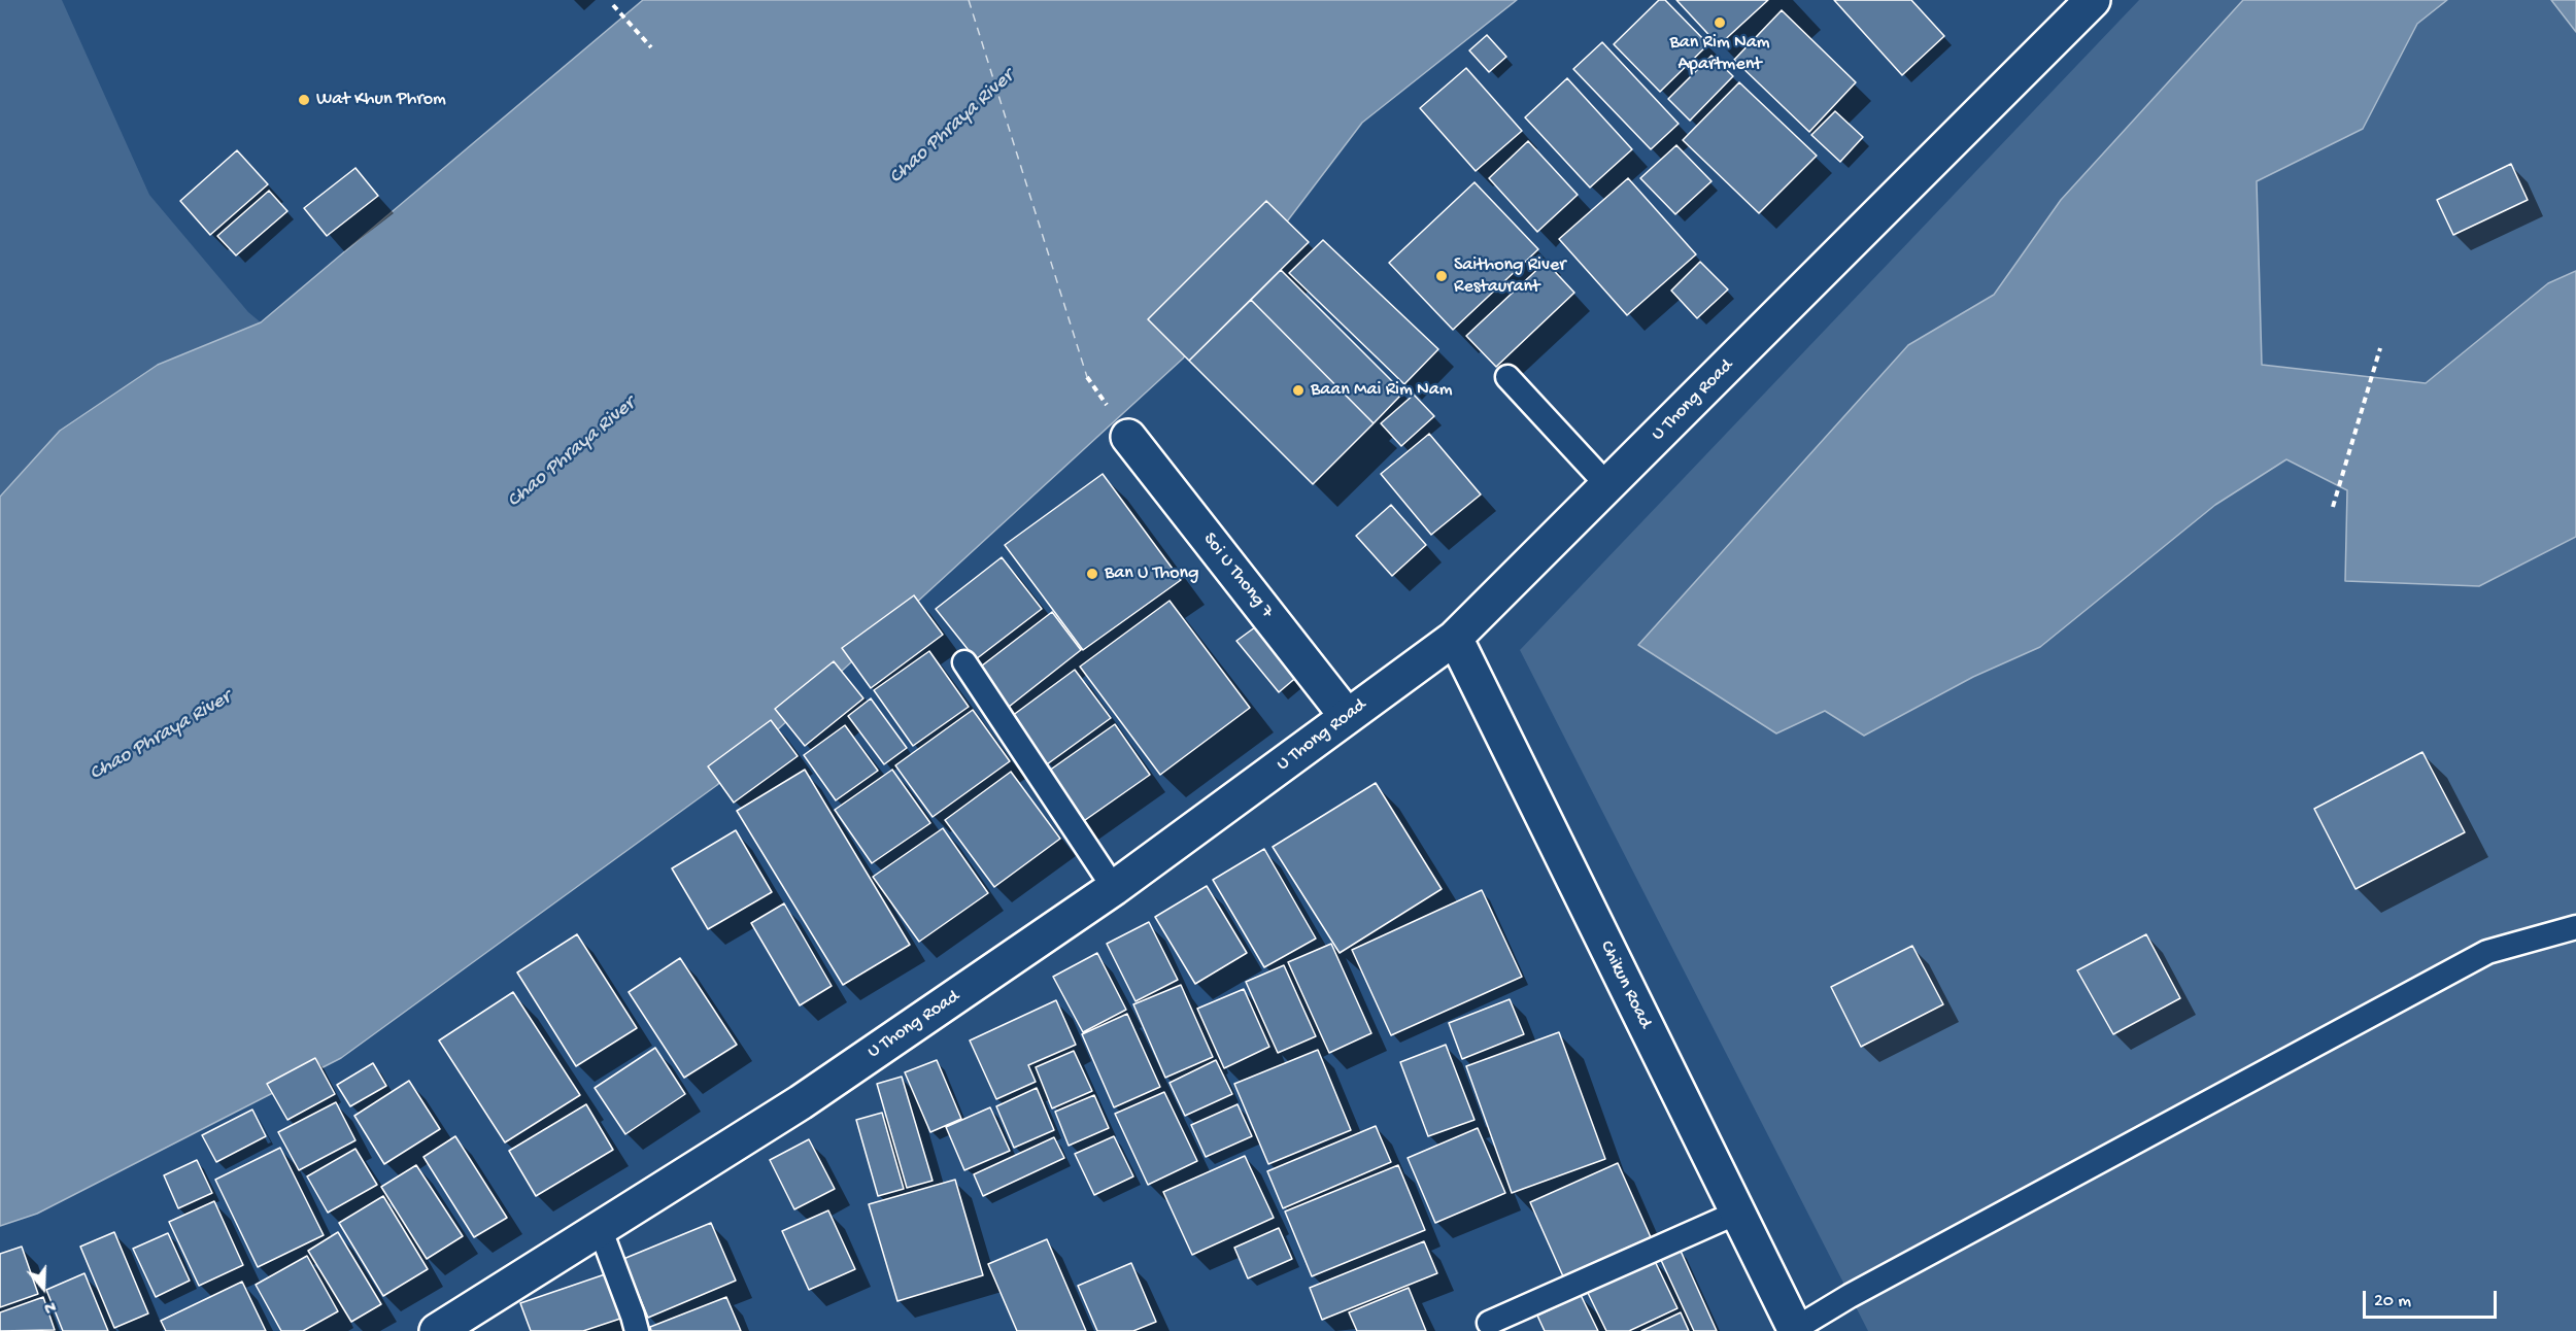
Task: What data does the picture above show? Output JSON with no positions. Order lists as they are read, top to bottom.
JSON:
{
  "streets": {
    "main road": ["U Thong Road", "Soi U Thong 7", "Chikun Road"]
  },
  "crossings": [
    ["U Thong Road", "Soi U Thong 7"],
    ["U Thong Road", "Chikun Road"]
  ],
  "water": ["Chao Phraya River"],
  "places": [
    "Ban Rim Nam Apartment",
    "Wat Khun Phrom",
    "Saithong River Restaurant",
    "Baan Mai Rim Nam",
    "Ban U Thong"
  ],
  "scale_bar": "20 m",
  "north": "bottom"
}
